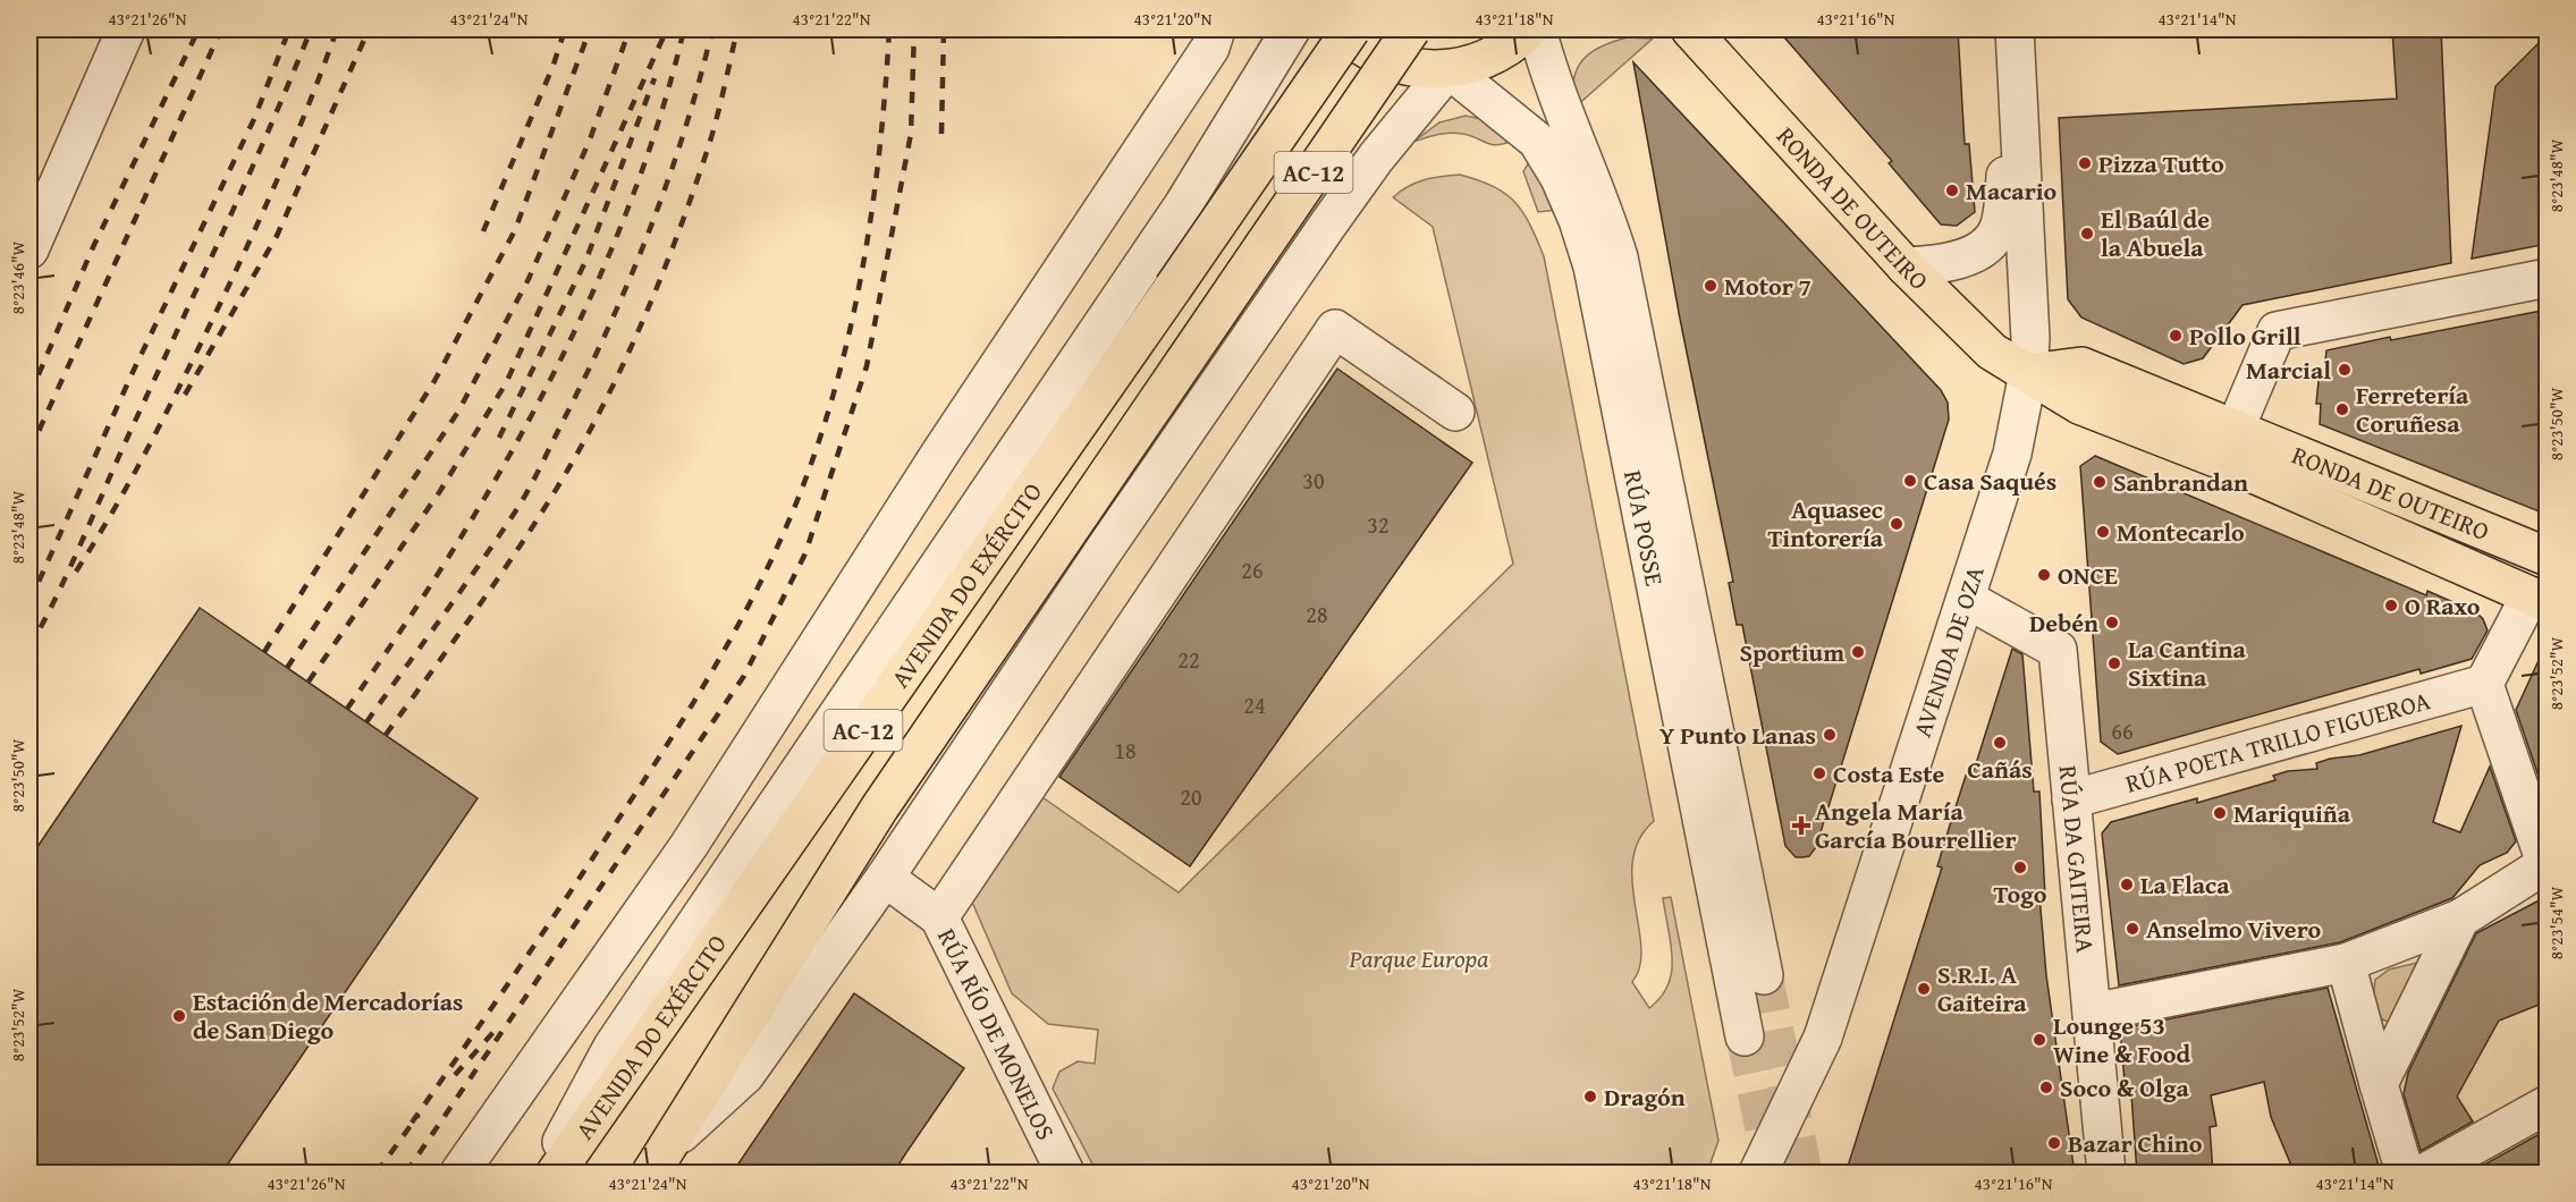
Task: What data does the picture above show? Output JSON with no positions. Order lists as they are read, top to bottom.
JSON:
{
  "streets": {
    "main road": ["AC-12", "RONDA DE OUTEIRO", "AVENIDA DO EXÉRCITO"],
    "street": [
      "RÚA POSSE",
      "AVENIDA DE OZA",
      "RÚA POETA TRILLO FIGUEROA",
      "RÚA DA GAITEIRA",
      "RÚA RÍO DE MONELOS"
    ]
  },
  "crossings": [
    ["RONDA DE OUTEIRO", "AVENIDA DE OZA"],
    ["AVENIDA DE OZA", "RÚA DA GAITEIRA"],
    ["RÚA POETA TRILLO FIGUEROA", "RÚA DA GAITEIRA"]
  ],
  "parks": ["Parque Europa"],
  "places": {
    "other": [
      "Pizza Tutto",
      "Macario",
      "El Baúl de la Abuela",
      "Motor 7",
      "Pollo Grill",
      "Marcial",
      "Ferretería Coruñesa",
      "Casa Saqués",
      "Sanbrandan",
      "Aquasec Tintorería",
      "Montecarlo",
      "ONCE",
      "O Raxo",
      "Debén",
      "Sportium",
      "La Cantina Sixtina",
      "Y Punto Lanas",
      "Cañás",
      "Costa Este",
      "Mariquiña",
      "Togo",
      "La Flaca",
      "Anselmo Vivero",
      "S.R.I. A Gaiteira",
      "Estación de Mercadorías de San Diego",
      "Lounge 53 Wine & Food",
      "Soco & Olga",
      "Dragón",
      "Bazar Chino"
    ],
    "health": ["Angela María García Bourrellier"]
  },
  "house_numbers": [
    "30",
    "32",
    "26",
    "28",
    "22",
    "24",
    "66",
    "18",
    "20"
  ],
  "coordinates": [
    "43°21'26\"N",
    "43°21'24\"N",
    "43°21'22\"N",
    "43°21'20\"N",
    "43°21'18\"N",
    "43°21'16\"N",
    "43°21'14\"N",
    "8°23'48\"W",
    "8°23'46\"W",
    "8°23'50\"W",
    "8°23'52\"W",
    "8°23'54\"W"
  ]
}
